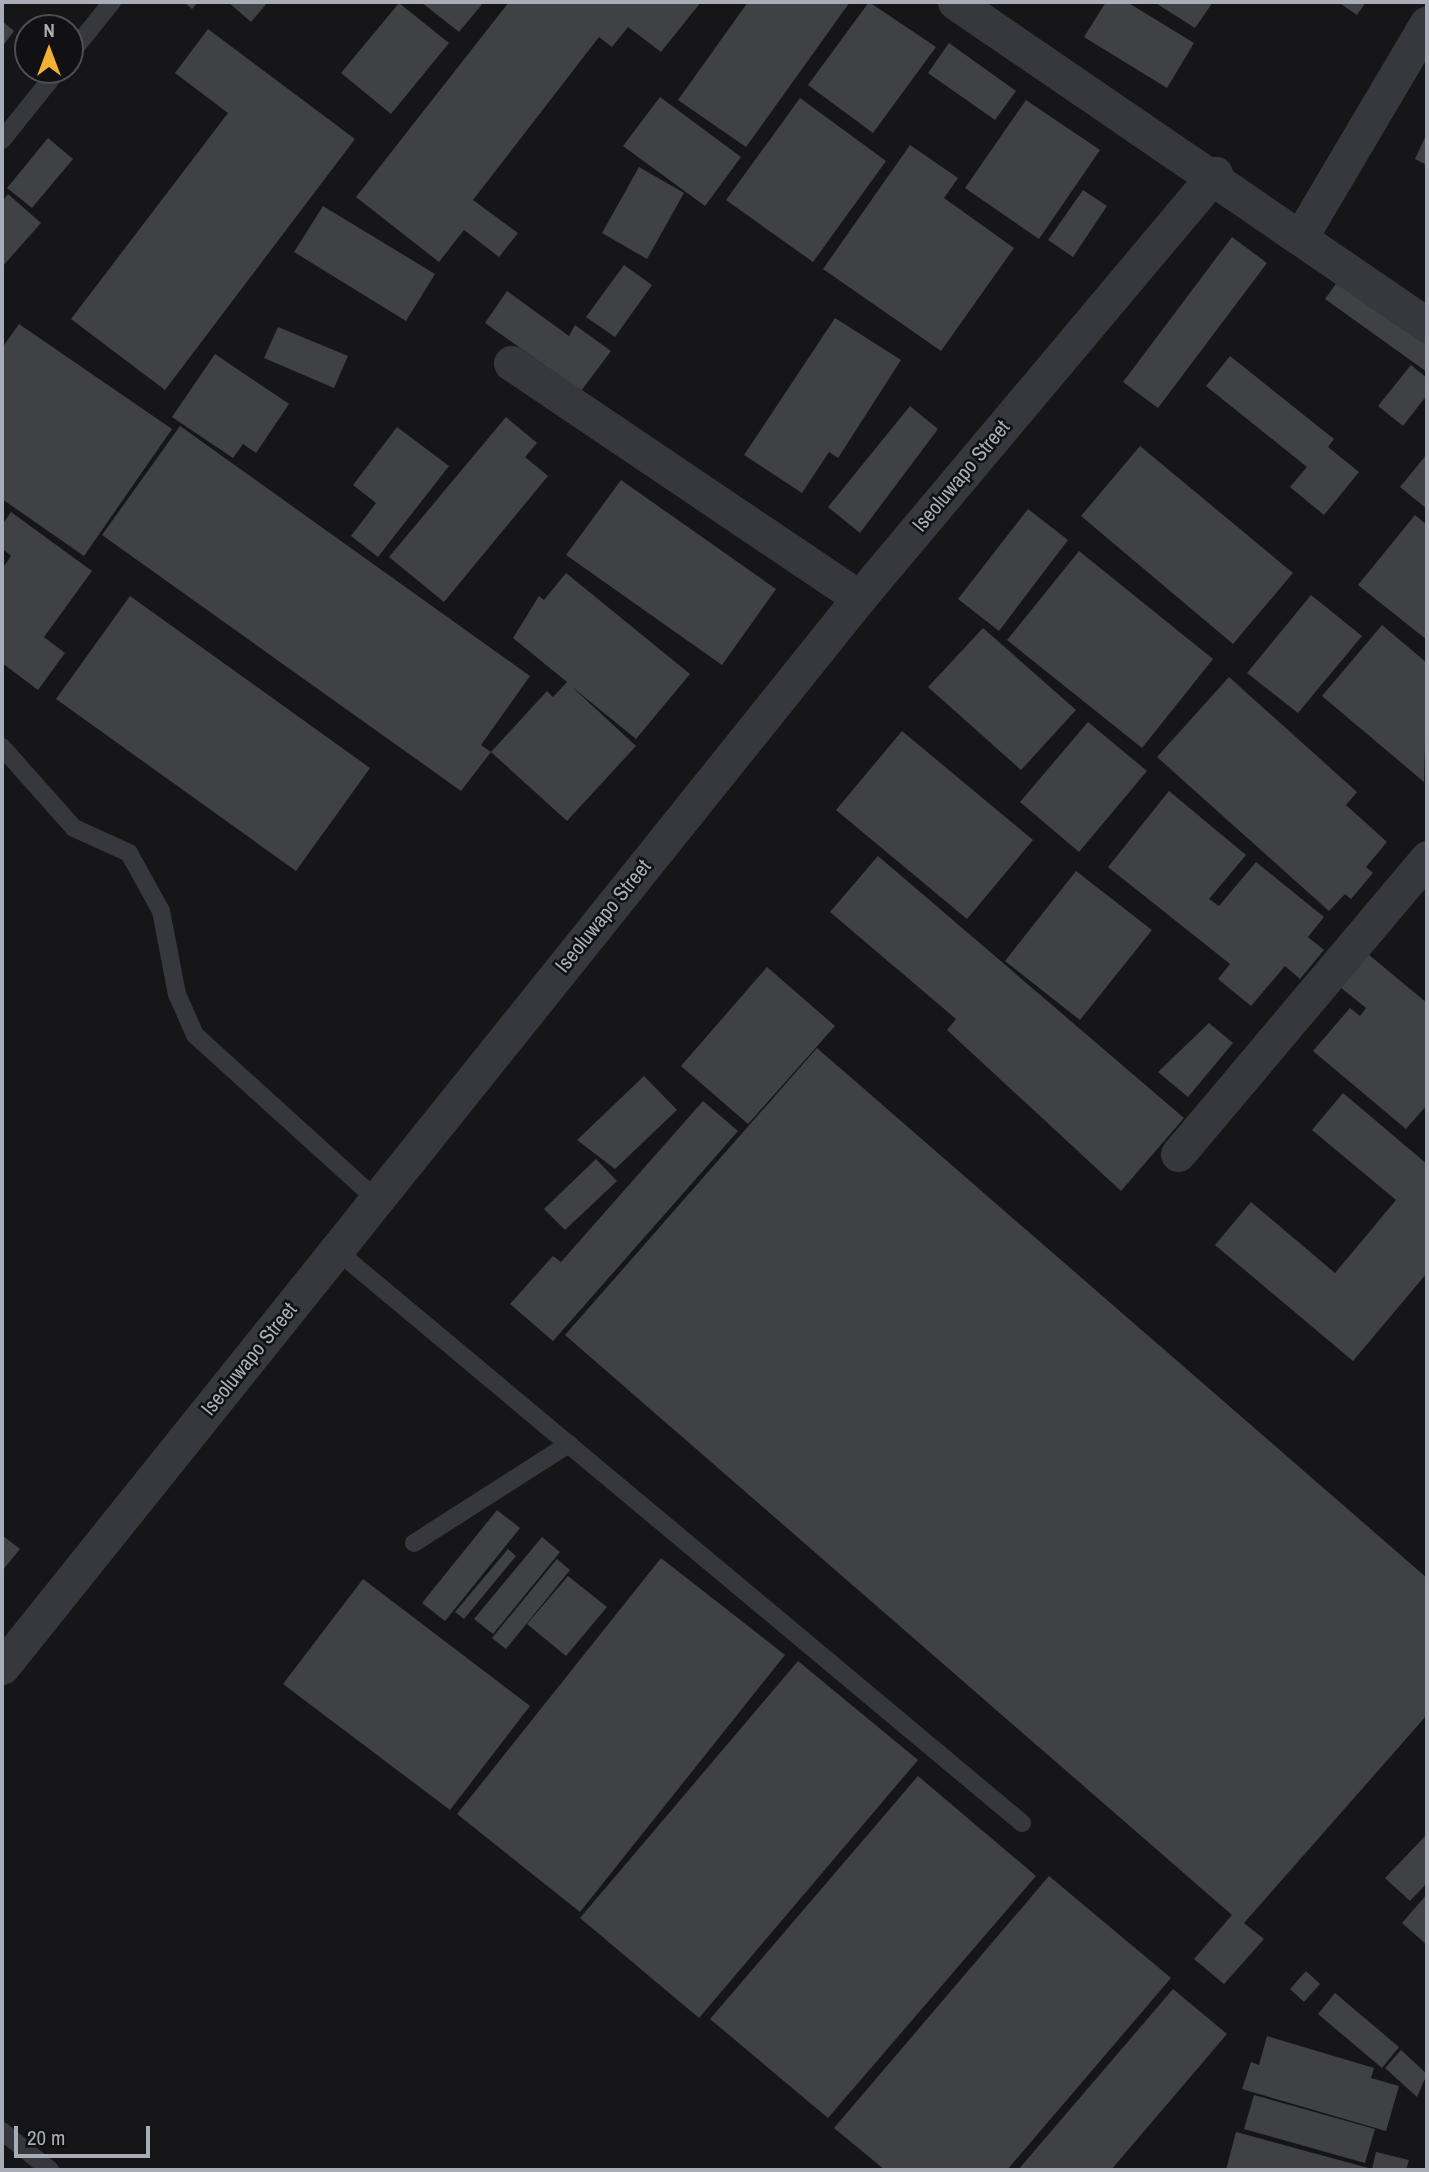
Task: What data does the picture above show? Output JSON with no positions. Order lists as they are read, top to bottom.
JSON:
{
  "streets": {
    "street": ["Iseoluwapo Street"]
  },
  "scale_bar": "20 m",
  "north": "top"
}
